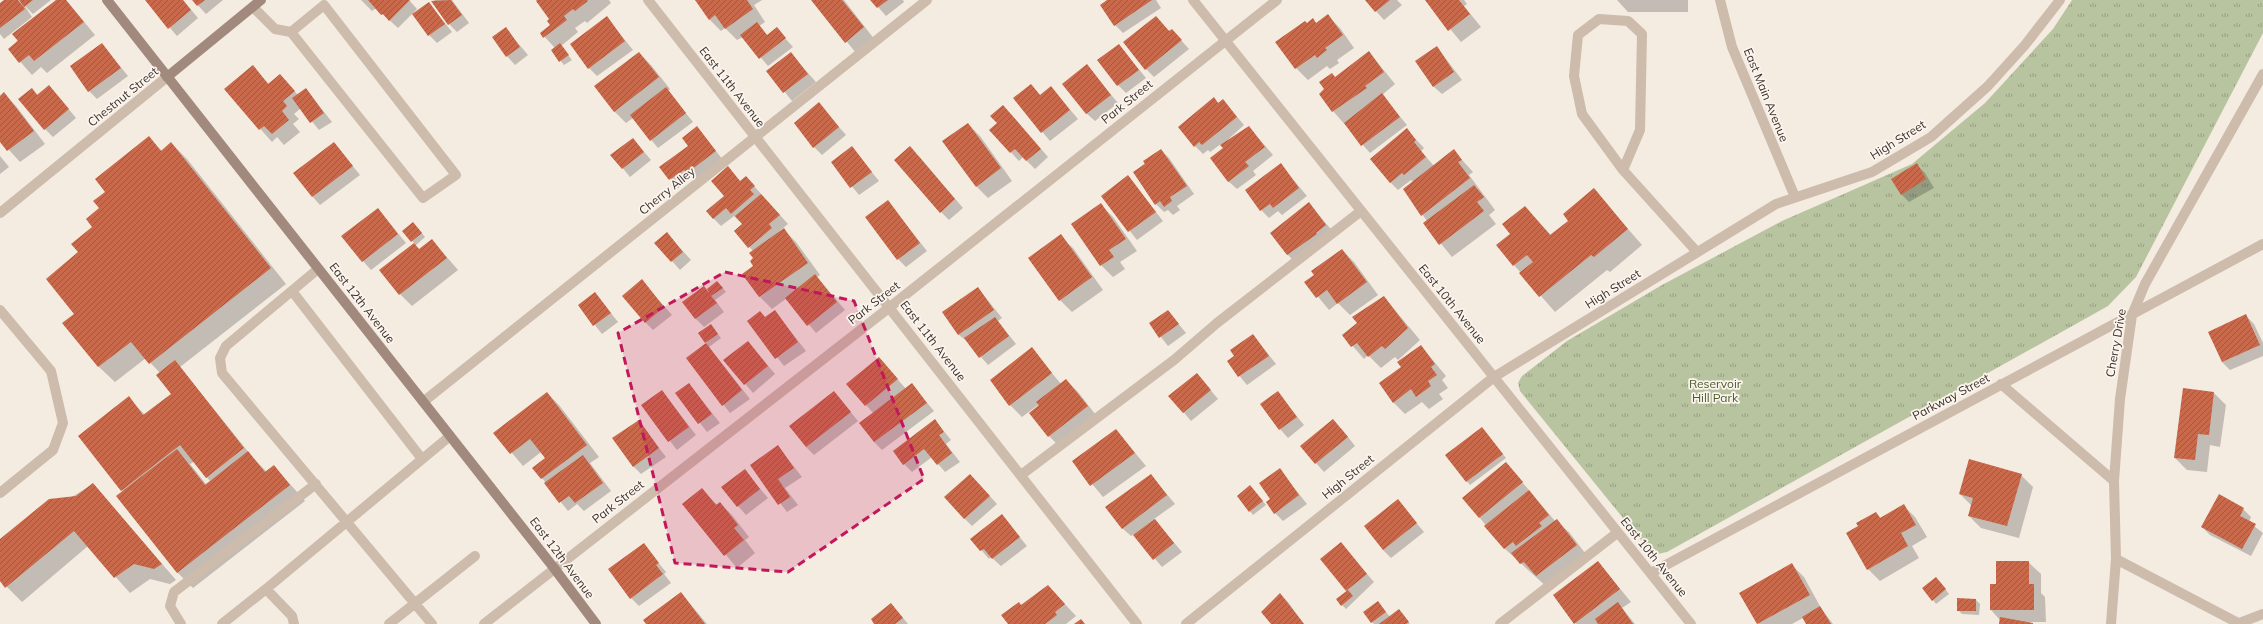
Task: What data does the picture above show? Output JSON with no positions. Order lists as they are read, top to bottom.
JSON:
{
  "streets": {
    "street": [
      "East 11th Avenue",
      "East Main Avenue",
      "Chestnut Street",
      "Park Street",
      "High Street",
      "Cherry Alley",
      "East 12th Avenue",
      "East 10th Avenue",
      "Cherry Drive",
      "Parkway Street"
    ]
  },
  "crossings": [
    ["East 11th Avenue", "Park Street"],
    ["East 11th Avenue", "Cherry Alley"],
    ["East Main Avenue", "High Street"],
    ["Chestnut Street", "East 12th Avenue"],
    ["Park Street", "East 12th Avenue"],
    ["Park Street", "East 10th Avenue"],
    ["High Street", "East 10th Avenue"],
    ["Cherry Alley", "East 12th Avenue"],
    ["East 10th Avenue", "Parkway Street"],
    ["Cherry Drive", "Parkway Street"]
  ],
  "parks": ["Reservoir Hill Park"]
}
